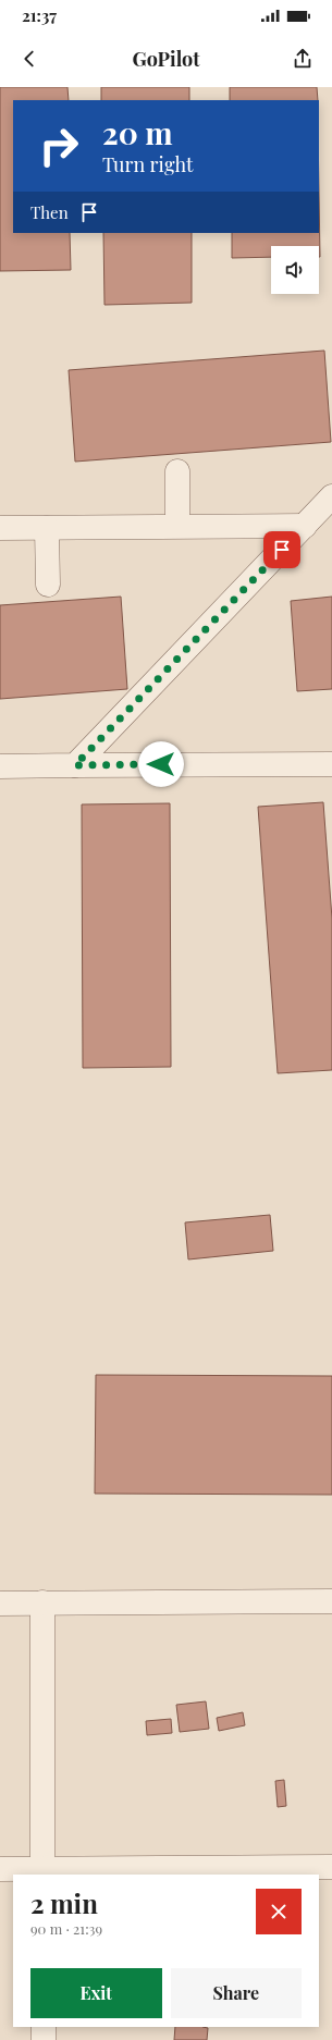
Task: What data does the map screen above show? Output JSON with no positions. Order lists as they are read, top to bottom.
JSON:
{
  "page": {
    "status": "21:37",
    "header": "GoPilot",
    "turn": ["20 m", "Turn right"],
    "then": "Then",
    "heading": ["2 min", "90 m · 21:39"],
    "buttons": ["Exit", "Share"]
  }
}
